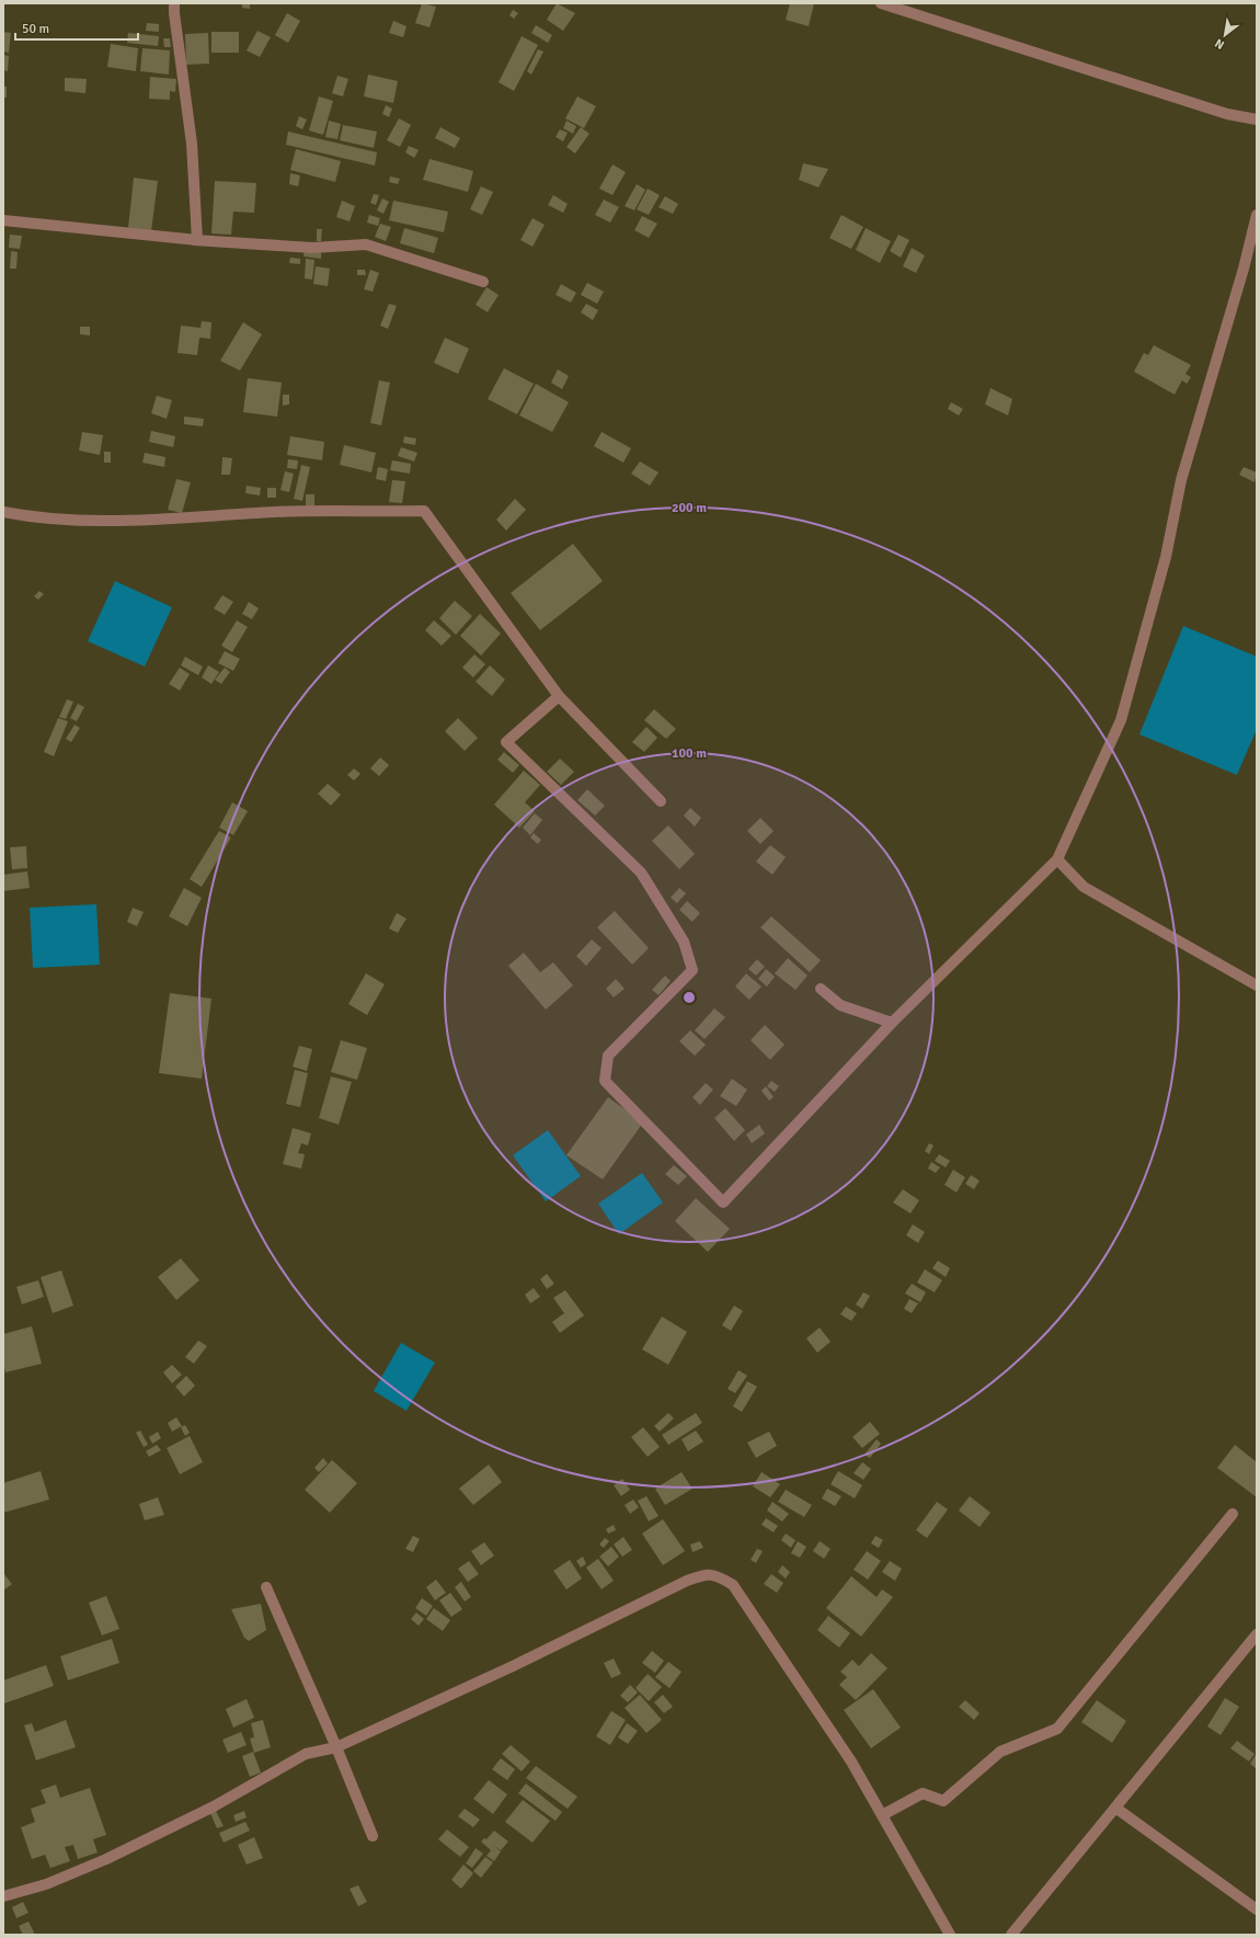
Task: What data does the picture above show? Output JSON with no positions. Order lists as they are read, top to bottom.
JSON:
{
  "scale_bar": "50 m",
  "north": "bottom left",
  "rings": ["200 m", "100 m"]
}
